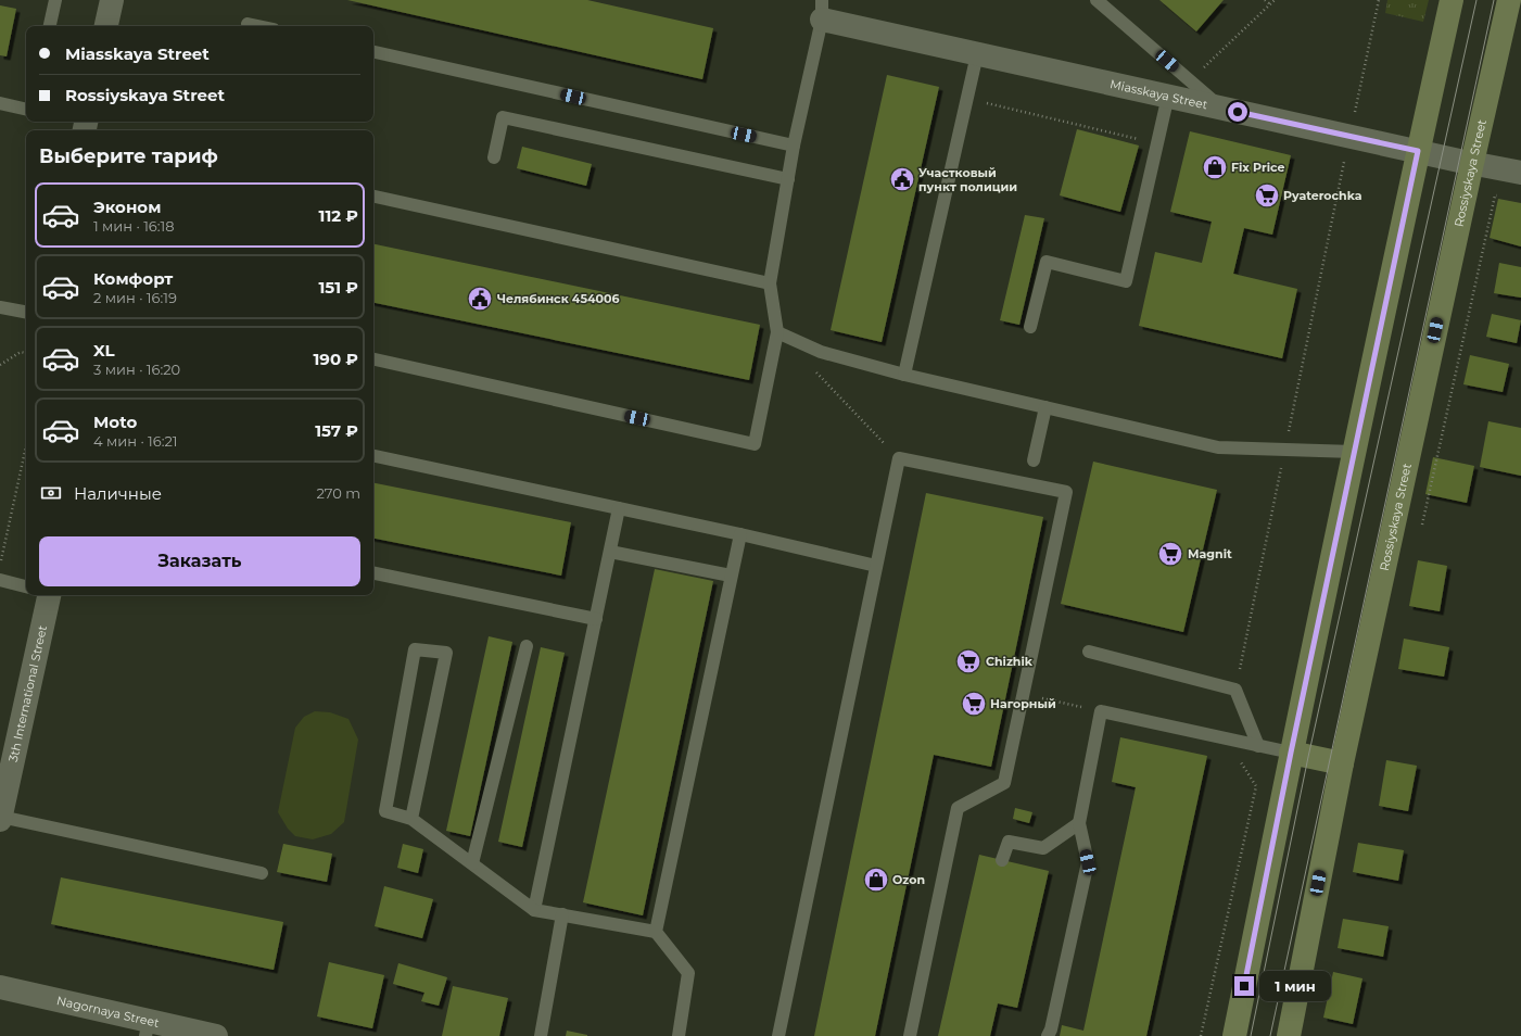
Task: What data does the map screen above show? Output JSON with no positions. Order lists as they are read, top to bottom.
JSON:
{
  "streets": {
    "main road": ["Rossiyskaya Street"],
    "street": ["Miasskaya Street", "3th International Street", "Nagornaya Street"]
  },
  "crossings": [
    ["Miasskaya Street", "Rossiyskaya Street"]
  ],
  "places": {
    "shop": ["Fix Price", "Ozon"],
    "public building": ["Участковый пункт полиции", "Челябинск 454006"],
    "supermarket": [
      "Pyaterochka",
      "Magnit",
      "Chizhik",
      "Нагорный"
    ]
  },
  "page": {
    "banner": ["Miasskaya Street", "Rossiyskaya Street"],
    "heading": "Выберите тариф",
    "list": [
      {
        "name": "Эконом",
        "note": "1 мин · 16:18",
        "value": "112 ₽"
      },
      {
        "name": "Комфорт",
        "note": "2 мин · 16:19",
        "value": "151 ₽"
      },
      {
        "name": "XL",
        "note": "3 мин · 16:20",
        "value": "190 ₽"
      },
      {
        "name": "Moto",
        "note": "4 мин · 16:21",
        "value": "157 ₽"
      }
    ],
    "pay": ["Наличные", "270 m"],
    "buttons": "Заказать",
    "bubble": "1 мин"
  }
}
